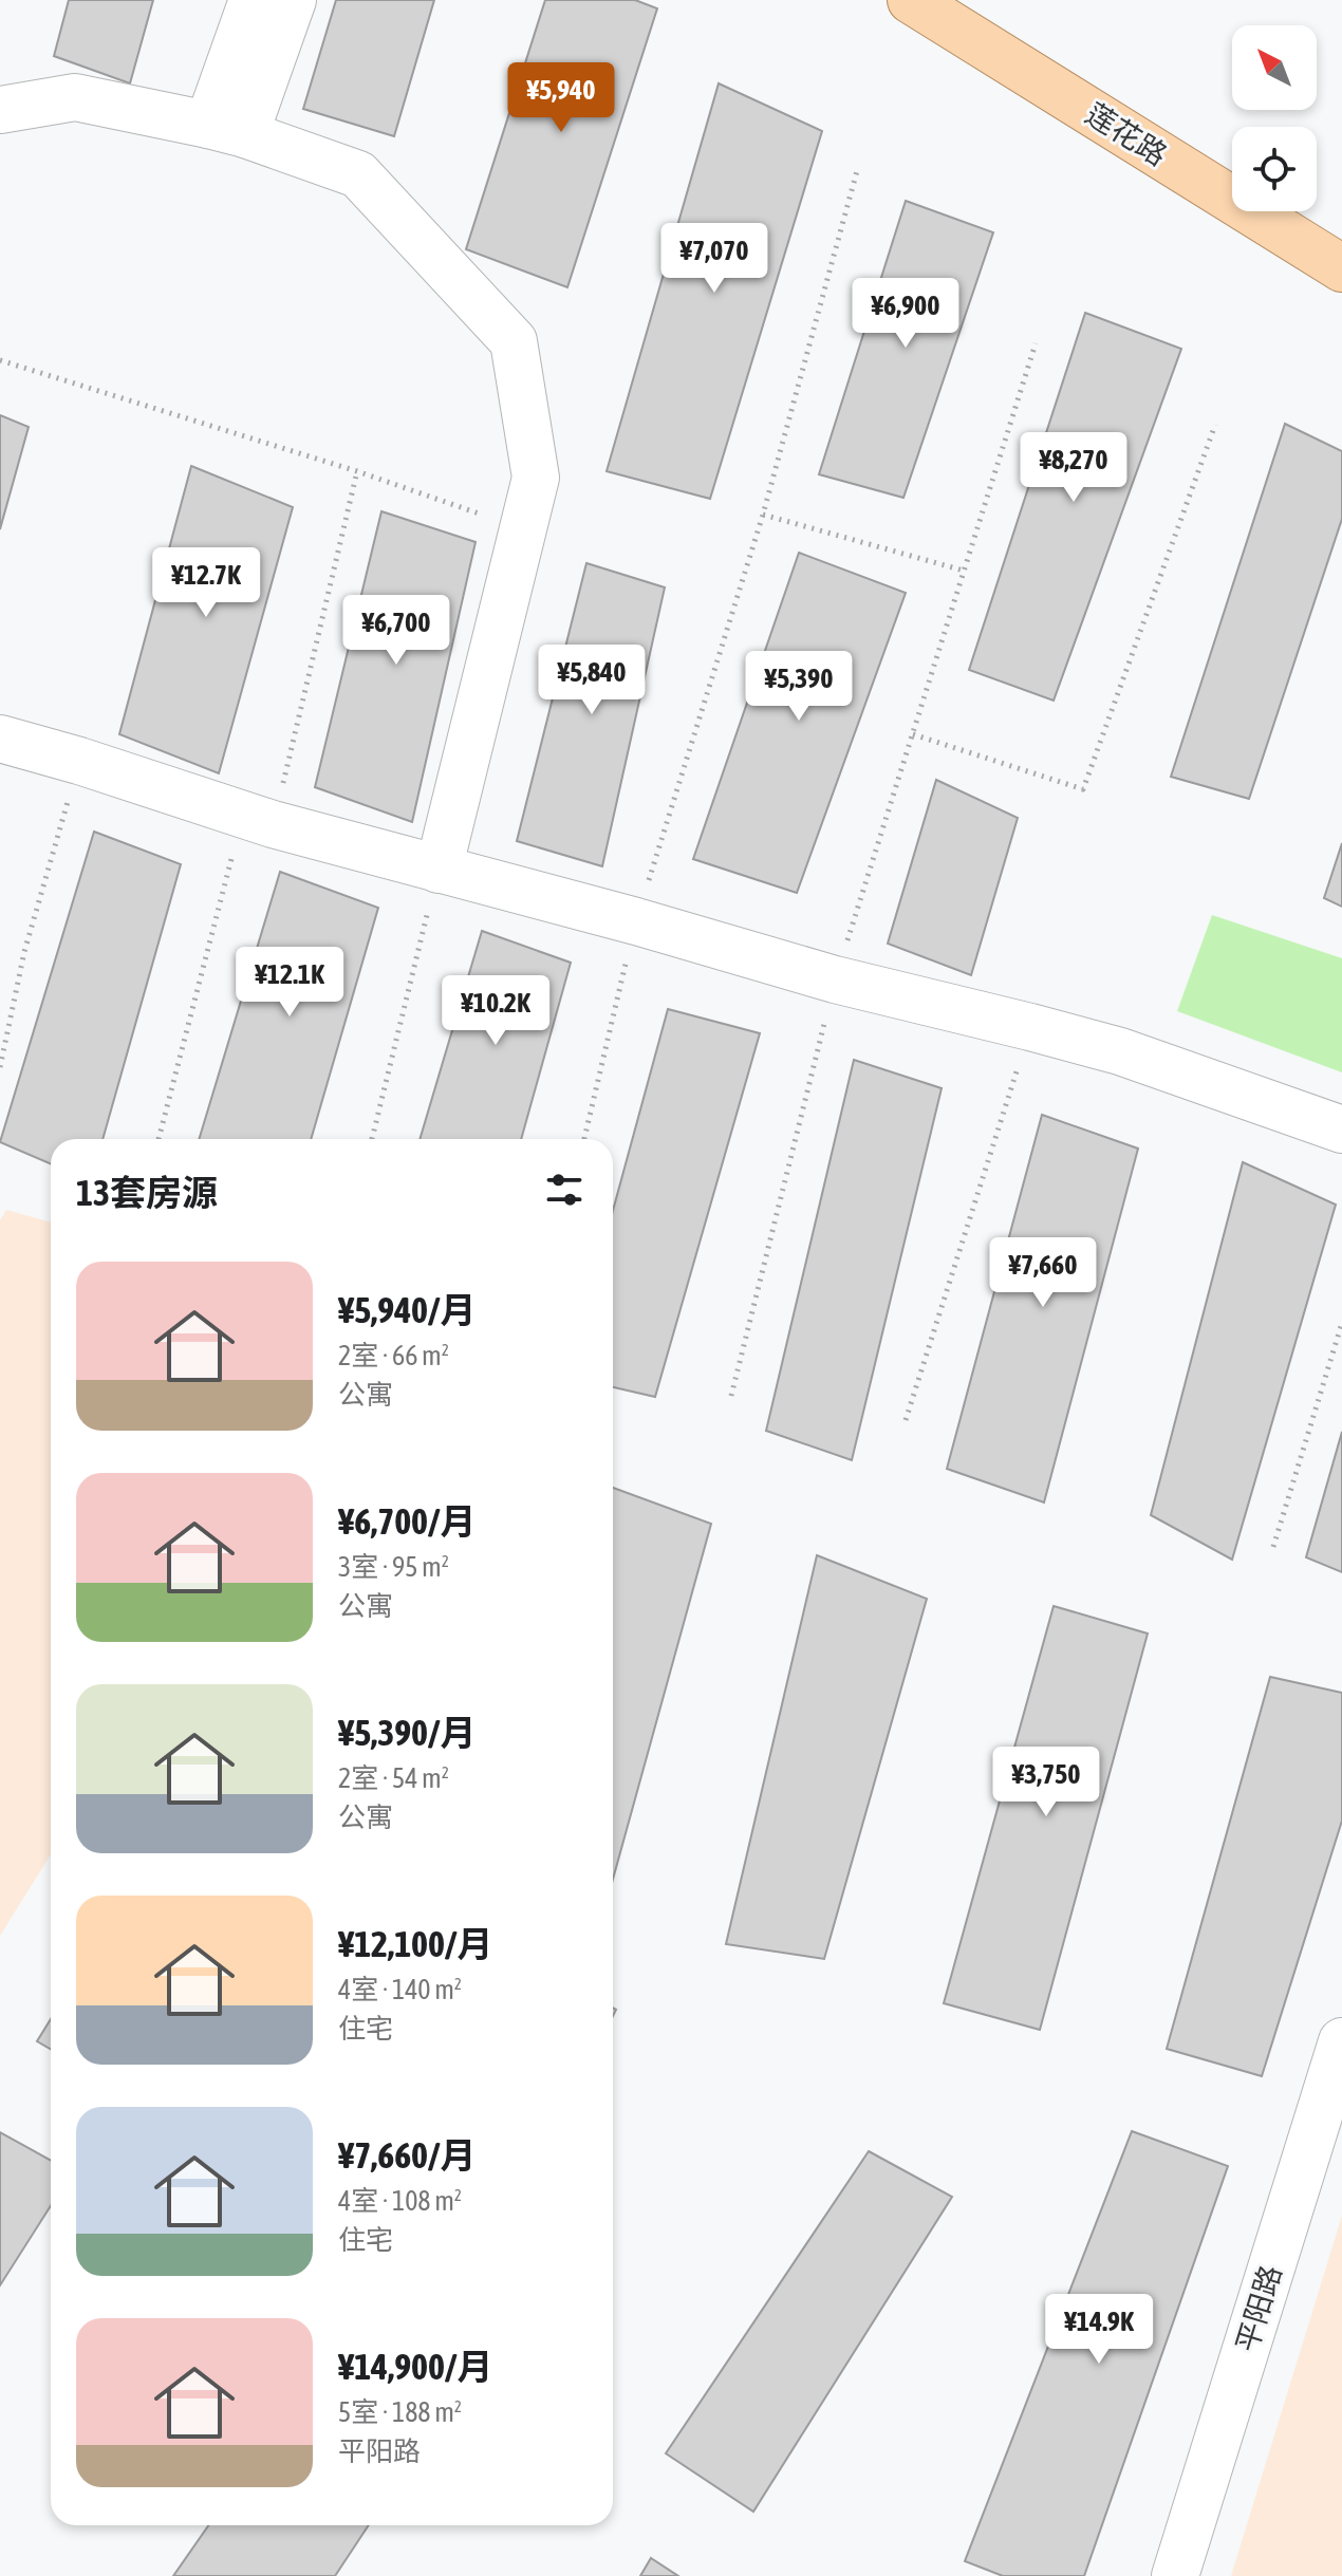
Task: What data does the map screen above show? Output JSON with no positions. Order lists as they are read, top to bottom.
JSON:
{
  "streets": {
    "main road": ["莲花路"],
    "street": ["平阳路"]
  },
  "north": "top left",
  "page": {
    "price": [
      "¥5,940",
      "¥7,070",
      "¥6,900",
      "¥8,270",
      "¥12.7K",
      "¥6,700",
      "¥5,840",
      "¥5,390",
      "¥12.1K",
      "¥10.2K",
      "¥7,660",
      "¥3,750",
      "¥14.9K"
    ],
    "heading": "13套房源",
    "list": [
      {
        "name": "¥5,940/月",
        "note": "2室 · 66 m² · 公寓"
      },
      {
        "name": "¥6,700/月",
        "note": "3室 · 95 m² · 公寓"
      },
      {
        "name": "¥5,390/月",
        "note": "2室 · 54 m² · 公寓"
      },
      {
        "name": "¥12,100/月",
        "note": "4室 · 140 m² · 住宅"
      },
      {
        "name": "¥7,660/月",
        "note": "4室 · 108 m² · 住宅"
      },
      {
        "name": "¥14,900/月",
        "note": "5室 · 188 m² · 平阳路"
      }
    ]
  }
}
